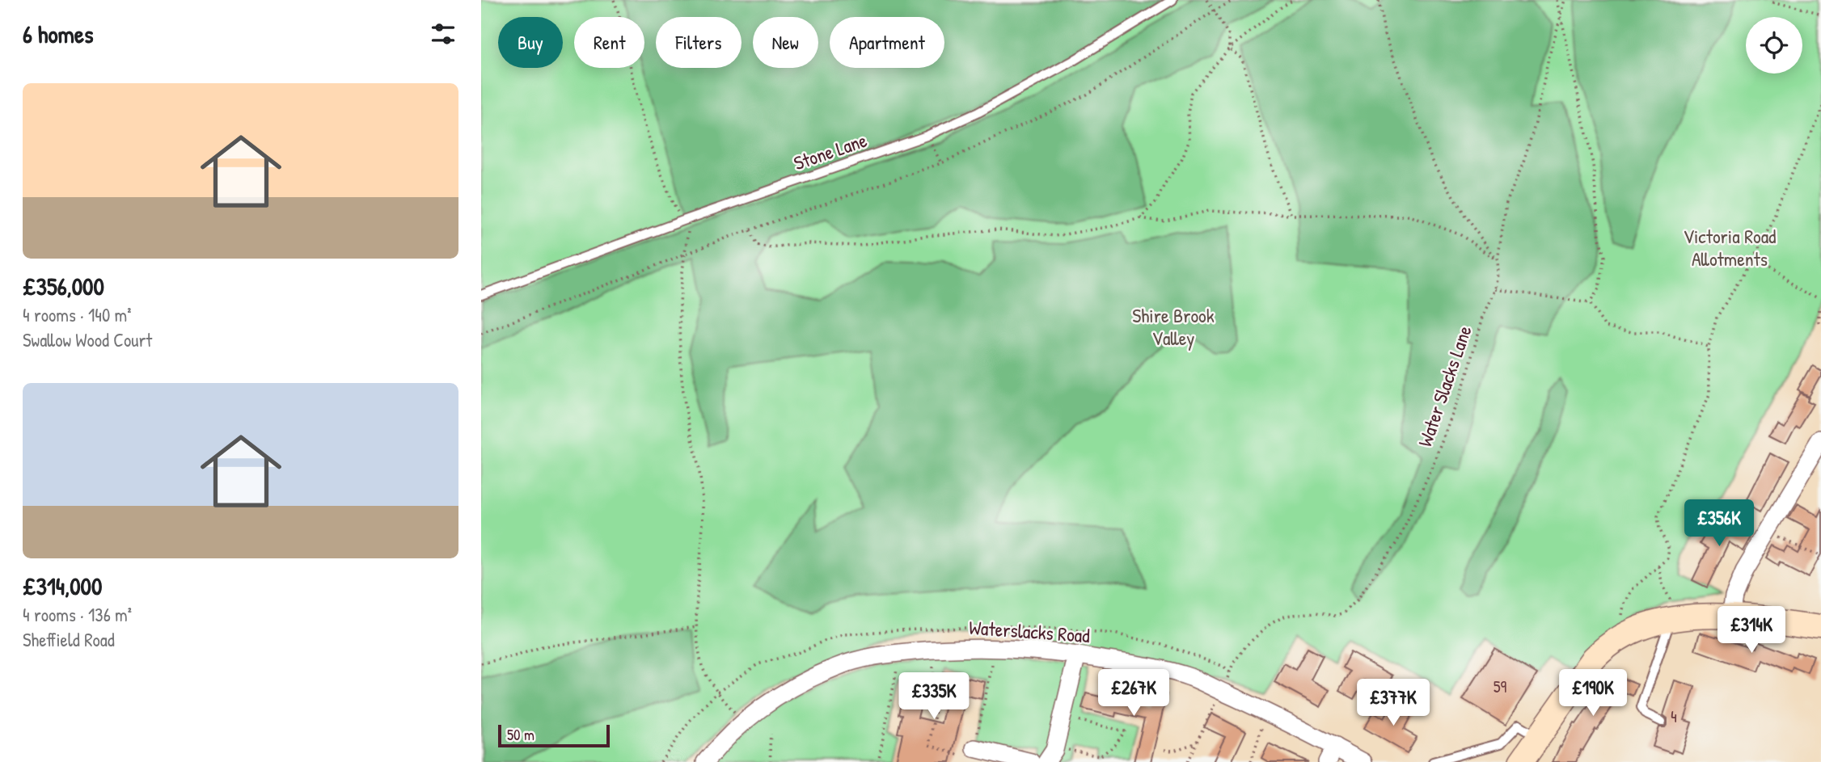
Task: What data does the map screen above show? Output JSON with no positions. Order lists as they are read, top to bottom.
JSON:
{
  "streets": {
    "street": ["Waterslacks Road"],
    "lane": ["Stone Lane"],
    "path": ["Water Slacks Lane"]
  },
  "parks": ["Victoria Road Allotments", "Shire Brook Valley"],
  "house_numbers": ["59", "4"],
  "scale_bar": "50 m",
  "page": {
    "heading": "6 homes",
    "chip": [
      "Buy",
      "Rent",
      "Filters",
      "New",
      "Apartment"
    ],
    "list": [
      {
        "name": "£356,000",
        "note": "4 rooms · 140 m² · Swallow Wood Court"
      },
      {
        "name": "£314,000",
        "note": "4 rooms · 136 m² · Sheffield Road"
      }
    ],
    "price": [
      "£356K",
      "£314K",
      "£267K",
      "£190K",
      "£335K",
      "£377K"
    ],
    "scale": "50 m"
  }
}
